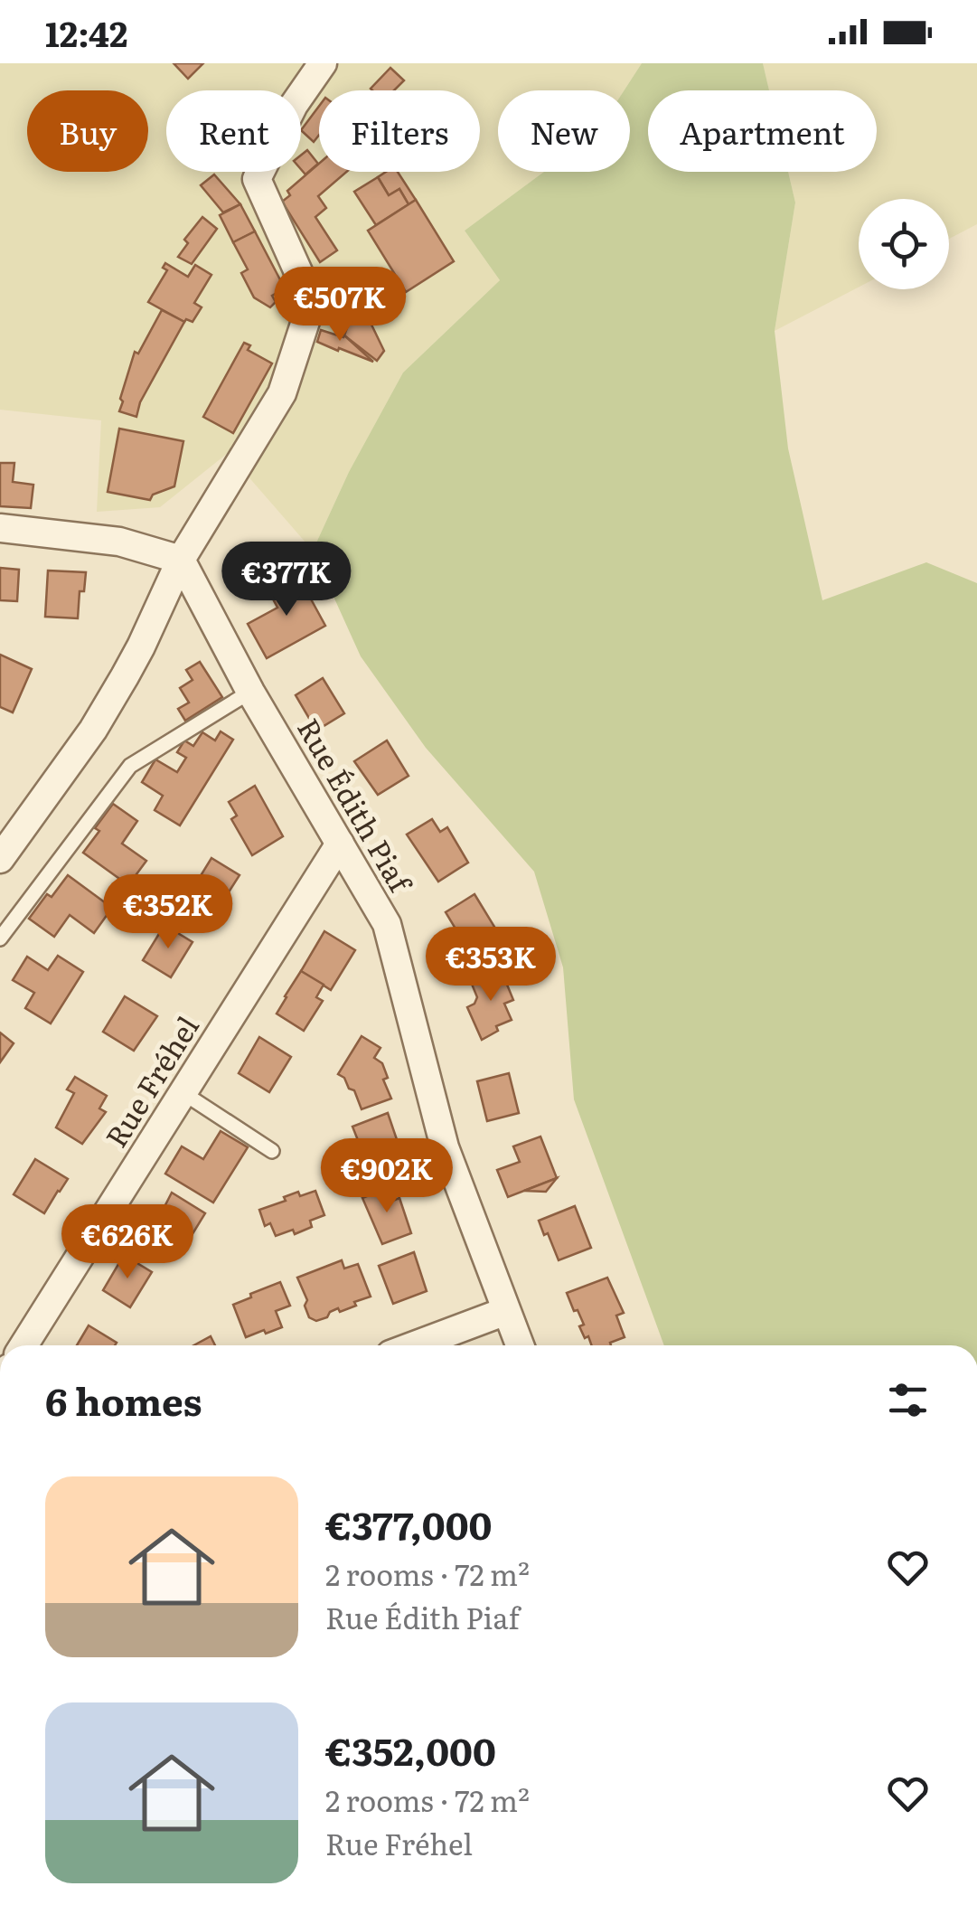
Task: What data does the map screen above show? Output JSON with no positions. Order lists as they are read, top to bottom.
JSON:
{
  "streets": {
    "street": ["Rue Édith Piaf", "Rue Fréhel"]
  },
  "crossings": [
    ["Rue Édith Piaf", "Rue Fréhel"]
  ],
  "page": {
    "status": "12:42",
    "chip": [
      "Buy",
      "Rent",
      "Filters",
      "New",
      "Apartment"
    ],
    "price": [
      "€507K",
      "€377K",
      "€352K",
      "€353K",
      "€902K",
      "€626K"
    ],
    "heading": "6 homes",
    "list": [
      {
        "name": "€377,000",
        "note": "2 rooms · 72 m² · Rue Édith Piaf"
      },
      {
        "name": "€352,000",
        "note": "2 rooms · 72 m² · Rue Fréhel"
      }
    ]
  }
}
